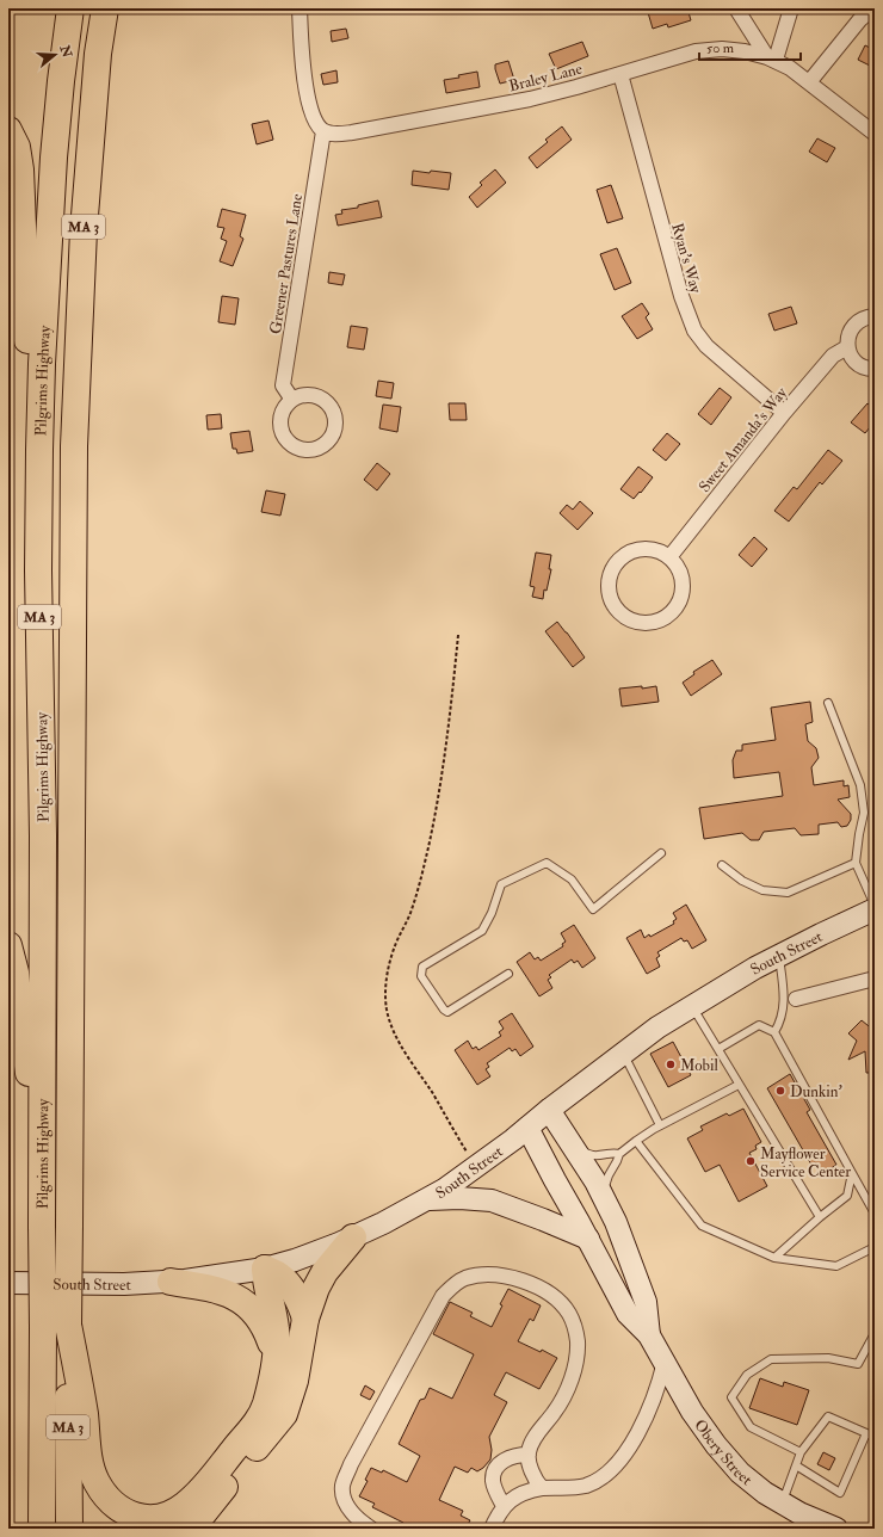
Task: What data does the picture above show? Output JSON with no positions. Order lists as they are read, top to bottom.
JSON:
{
  "streets": {
    "highway": ["MA 3", "Pilgrims Highway"],
    "main road": ["South Street", "Obery Street"],
    "street": [
      "Braley Lane",
      "Ryan's Way",
      "Greener Pastures Lane",
      "Sweet Amanda's Way"
    ]
  },
  "crossings": [
    ["Braley Lane", "Ryan's Way"],
    ["Braley Lane", "Greener Pastures Lane"],
    ["Ryan's Way", "Sweet Amanda's Way"],
    ["South Street", "Obery Street"]
  ],
  "places": ["Mobil", "Dunkin'", "Mayflower Service Center"],
  "scale_bar": "50 m",
  "north": "right"
}
